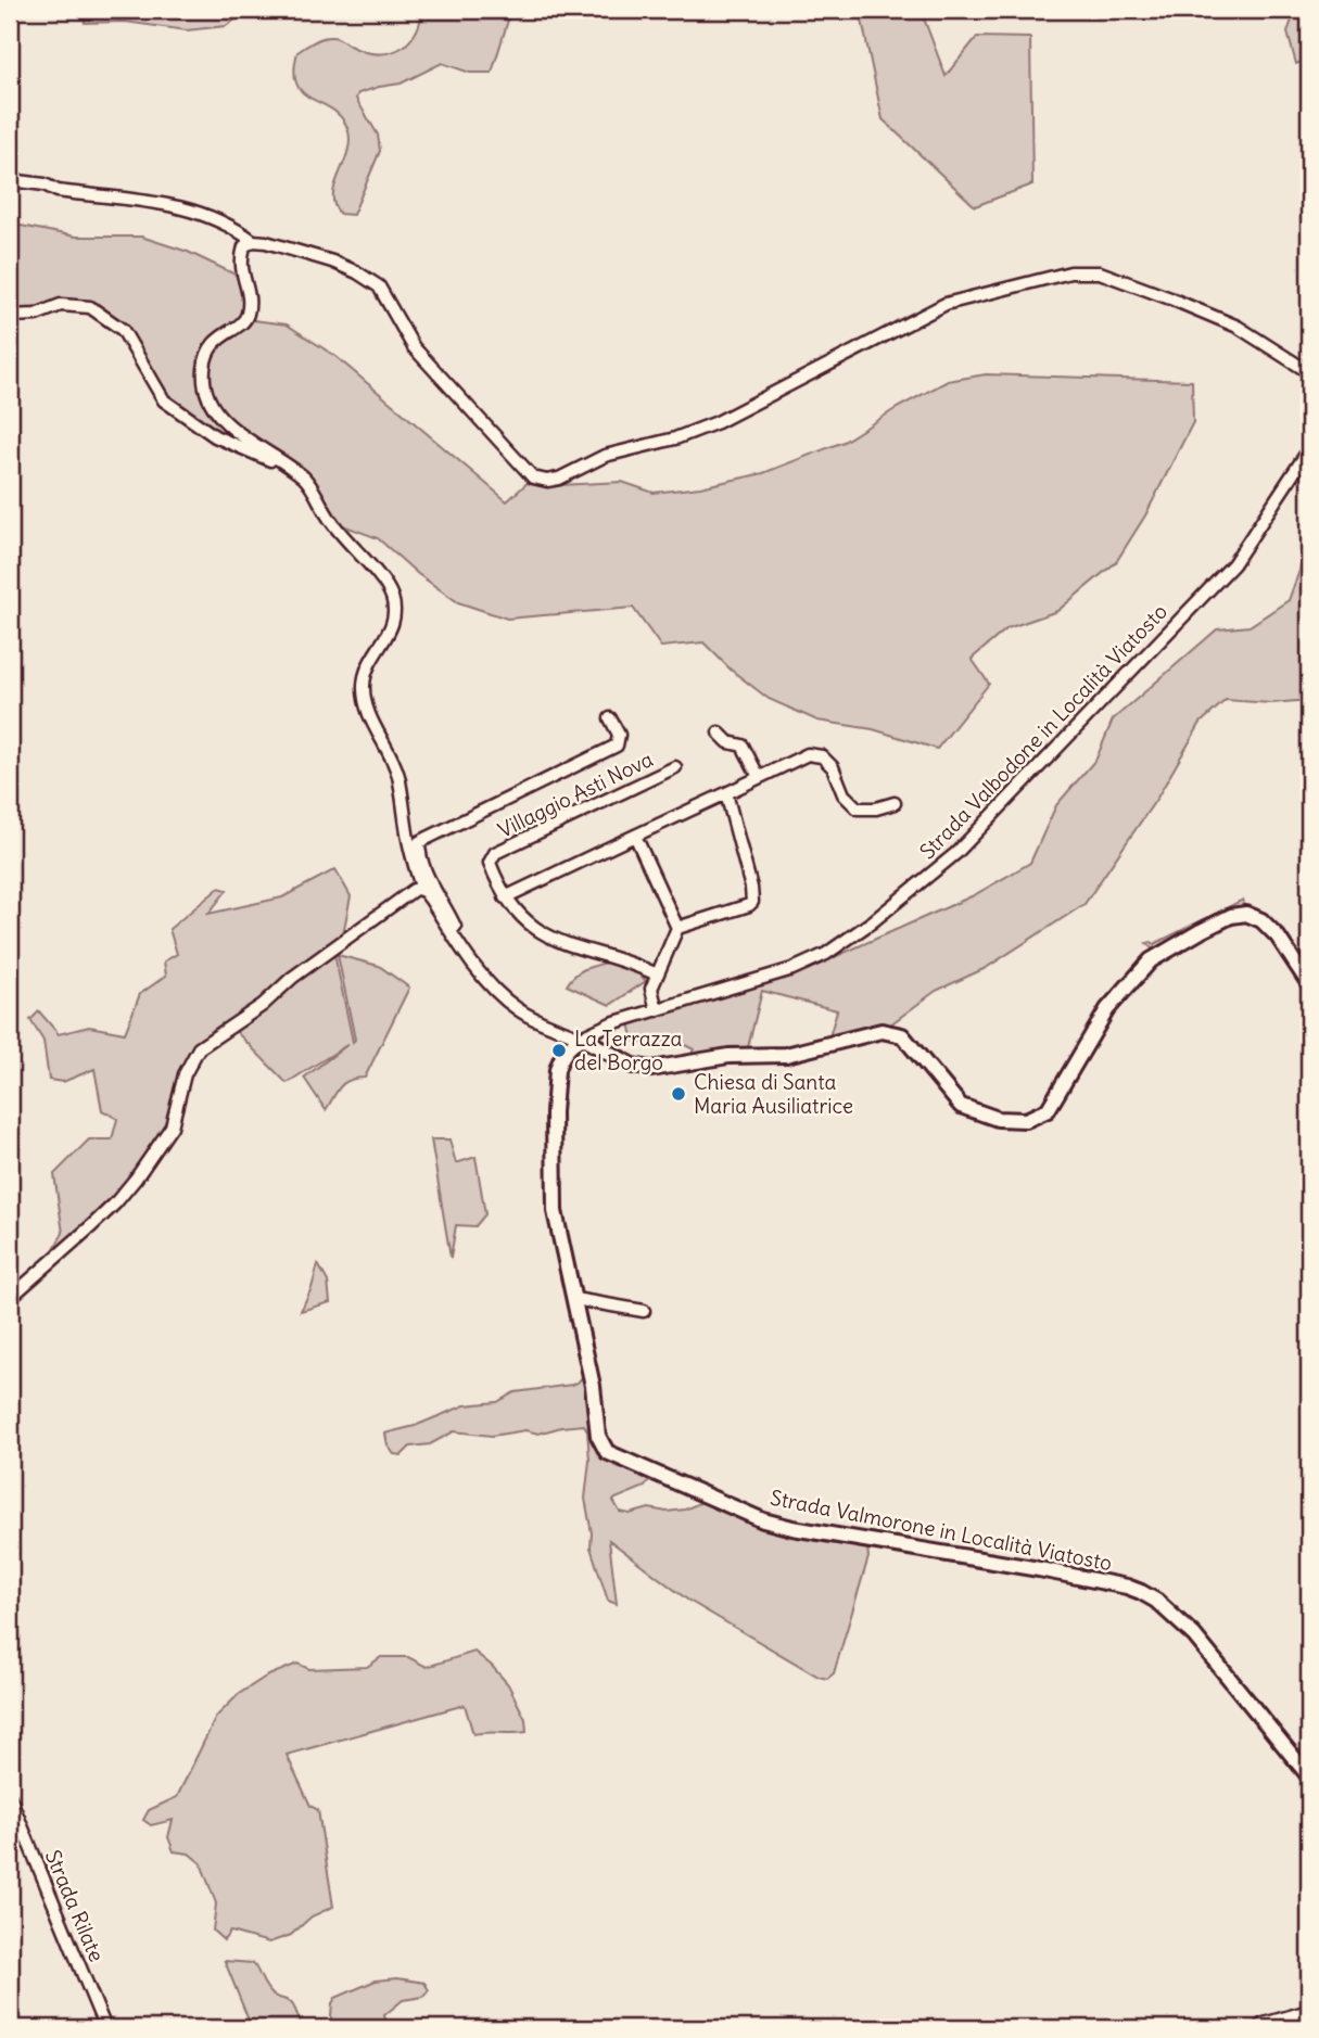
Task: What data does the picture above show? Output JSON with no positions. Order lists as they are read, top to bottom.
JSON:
{
  "streets": {
    "street": [
      "Strada Valbodone in Località Viatosto",
      "Villaggio Asti Nova",
      "Strada Valmorone in Località Viatosto",
      "Strada Rilate"
    ]
  },
  "crossings": [
    ["Strada Valbodone in Località Viatosto", "Strada Valmorone in Località Viatosto"]
  ],
  "places": ["La Terrazza del Borgo", "Chiesa di Santa Maria Ausiliatrice"]
}
